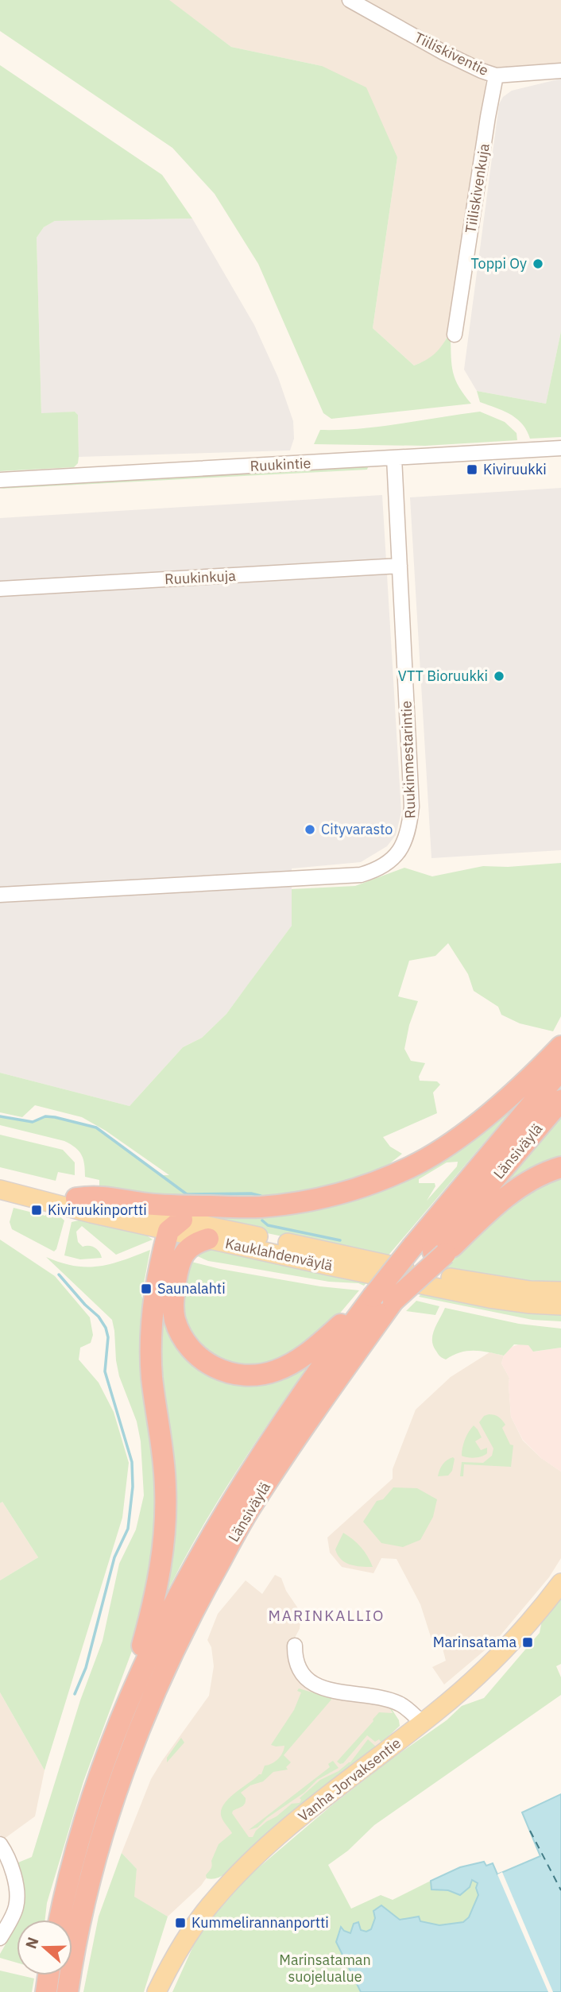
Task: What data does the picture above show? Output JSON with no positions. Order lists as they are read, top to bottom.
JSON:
{
  "streets": {
    "highway": ["Länsiväylä"],
    "main road": ["Kauklahdenväylä", "Vanha Jorvaksentie"],
    "street": [
      "Tiiliskiventie",
      "Tiiliskivenkuja",
      "Ruukintie",
      "Ruukinkuja",
      "Ruukinmestarintie"
    ]
  },
  "crossings": [
    ["Tiiliskiventie", "Tiiliskivenkuja"],
    ["Ruukintie", "Ruukinmestarintie"],
    ["Ruukinkuja", "Ruukinmestarintie"]
  ],
  "districts": ["MARINKALLIO"],
  "parks": ["Marinsataman suojelualue"],
  "places": {
    "other": ["Toppi Oy", "VTT Bioruukki", "Cityvarasto"],
    "transit": [
      "Kiviruukki",
      "Kiviruukinportti",
      "Saunalahti",
      "Marinsatama",
      "Kummelirannanportti"
    ]
  },
  "north": "left"
}
